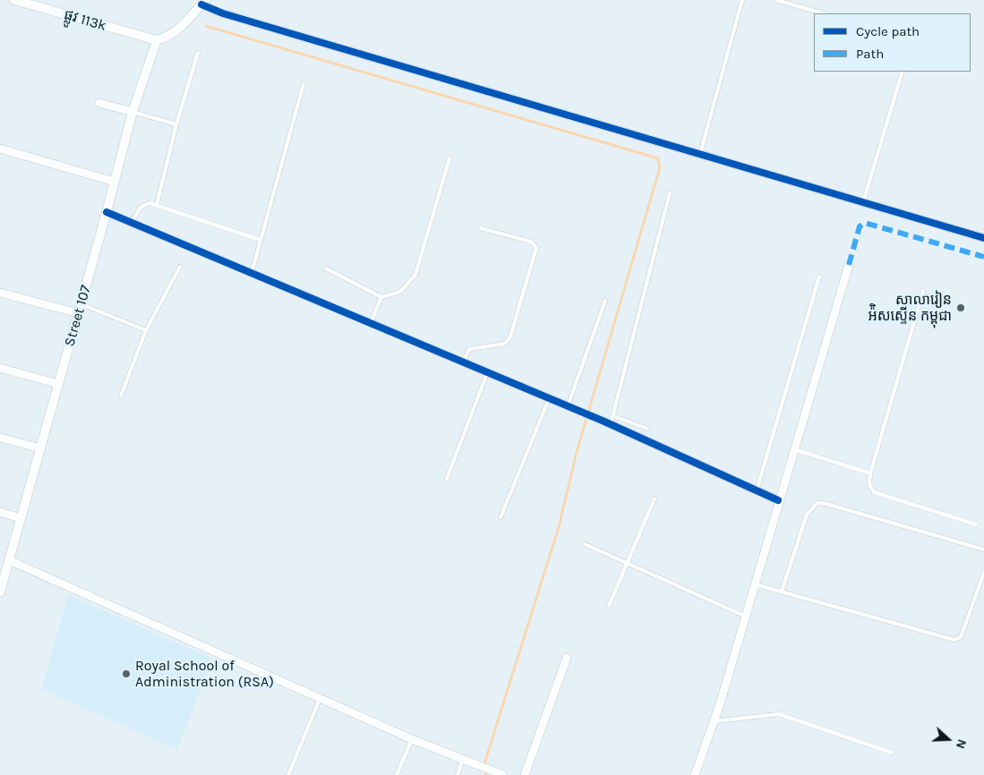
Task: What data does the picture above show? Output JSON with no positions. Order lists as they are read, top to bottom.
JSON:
{
  "streets": {
    "street": ["ផ្លូវ 113k", "Street 107"]
  },
  "crossings": [
    ["ផ្លូវ 113k", "Street 107"]
  ],
  "places": ["សាលារៀន អ៉ិសស្ទើន កម្ពុជា", "Royal School of Administration (RSA)"],
  "legend": ["Cycle path", "Path"],
  "north": "right"
}
